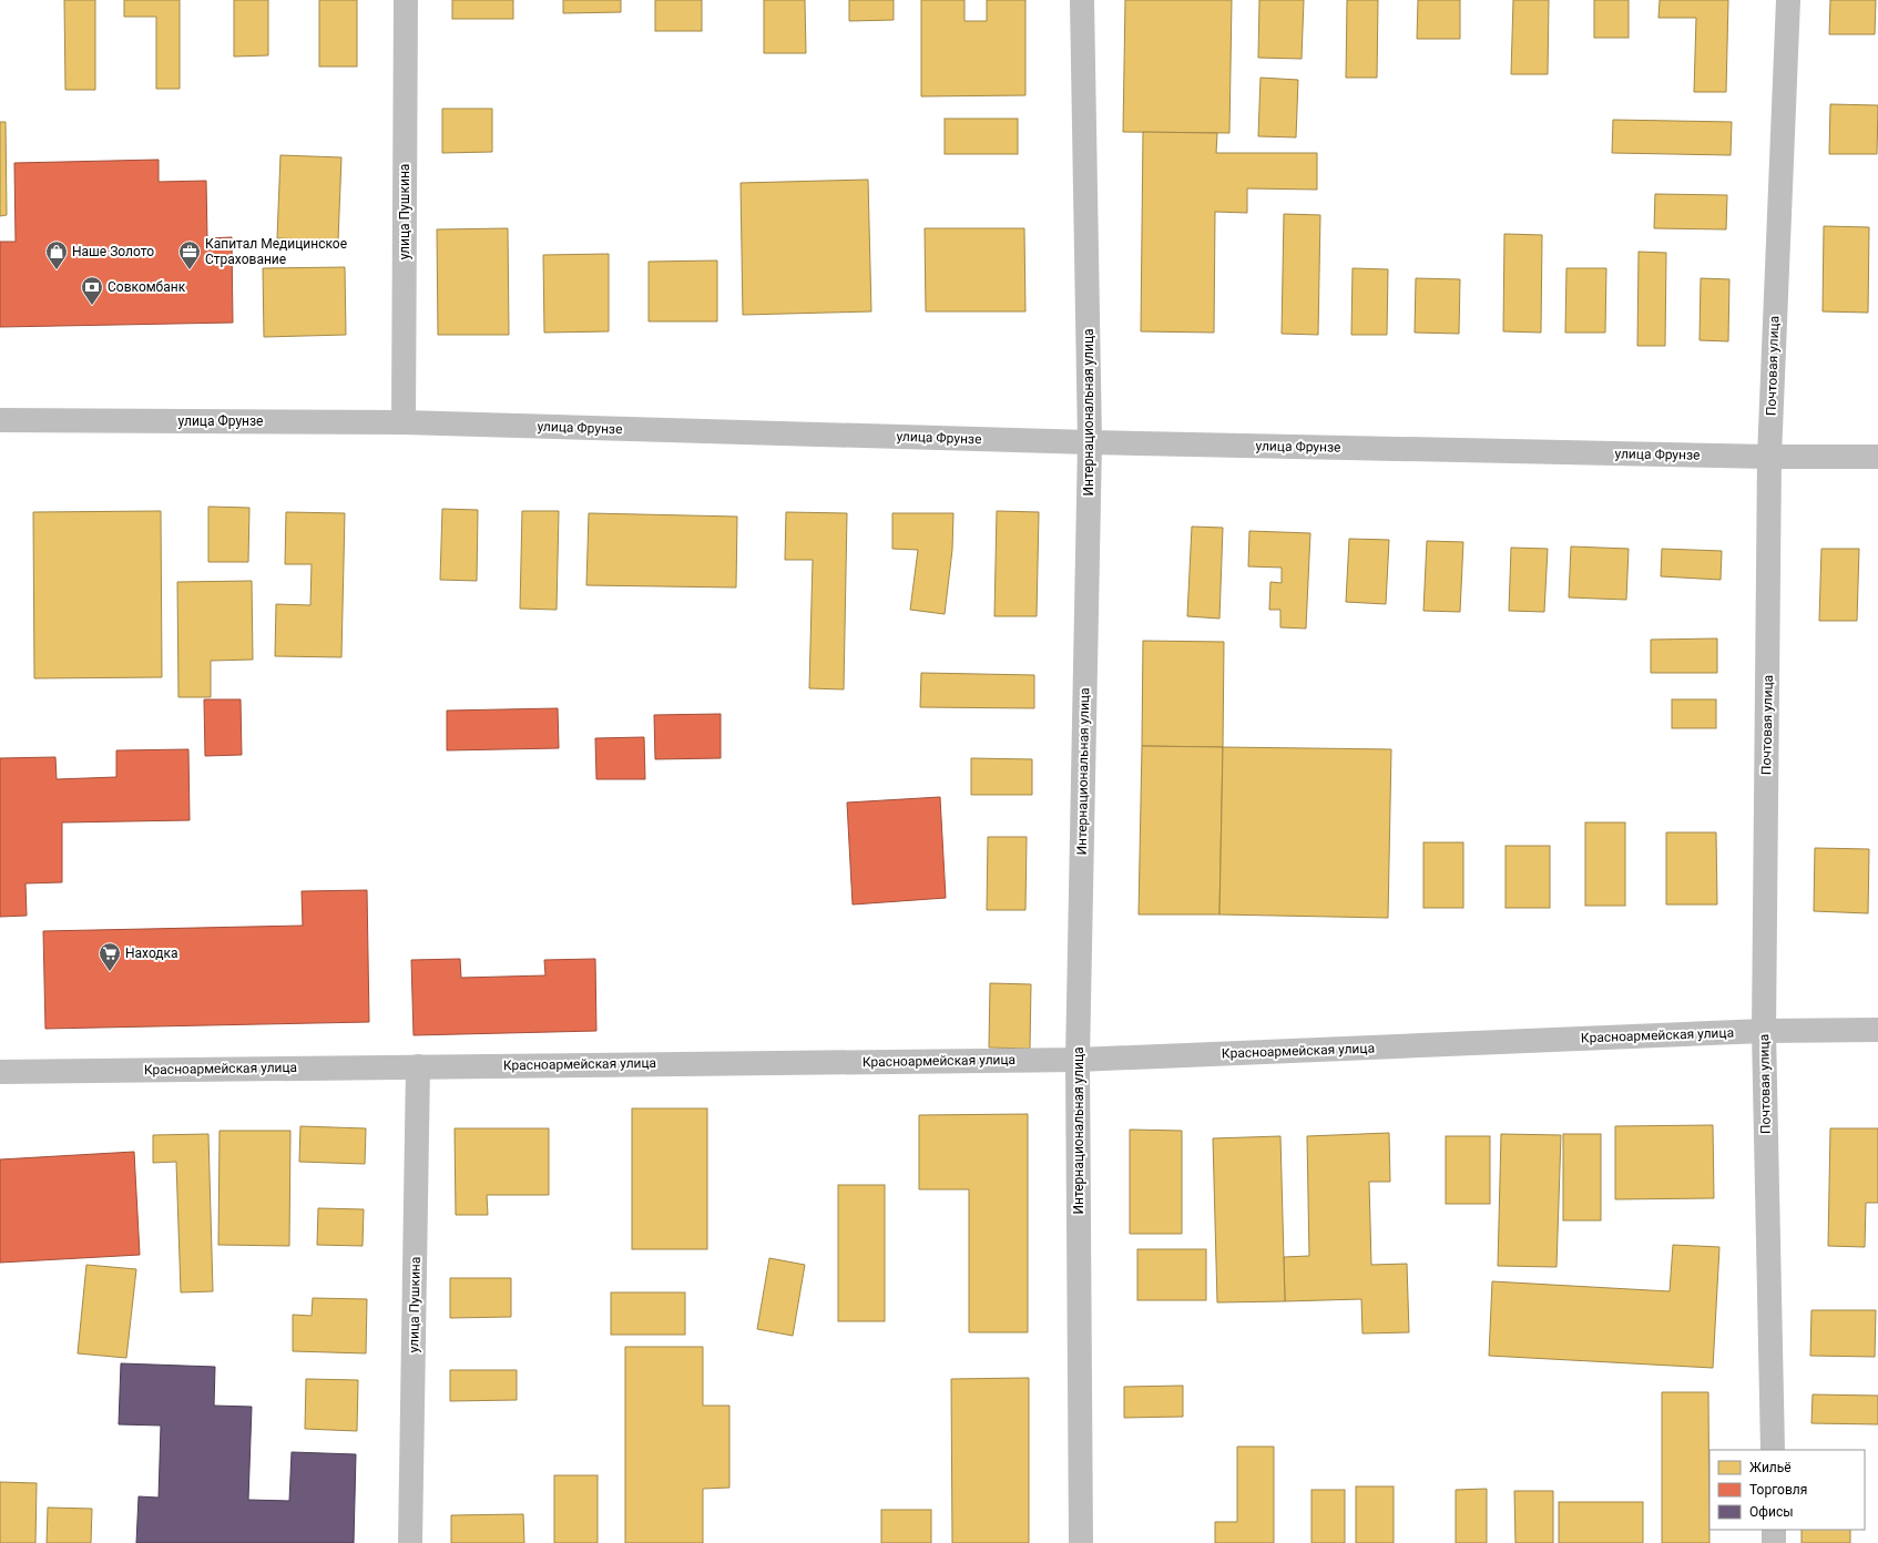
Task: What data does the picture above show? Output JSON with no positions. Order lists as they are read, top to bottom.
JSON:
{
  "streets": {
    "street": [
      "улица Пушкина",
      "Почтовая улица",
      "Интернациональная улица",
      "улица Фрунзе",
      "Красноармейская улица"
    ]
  },
  "crossings": [
    ["улица Пушкина", "улица Фрунзе"],
    ["улица Пушкина", "Красноармейская улица"],
    ["Почтовая улица", "улица Фрунзе"],
    ["Почтовая улица", "Красноармейская улица"],
    ["Интернациональная улица", "улица Фрунзе"],
    ["Интернациональная улица", "Красноармейская улица"]
  ],
  "places": {
    "shop": ["Наше Золото"],
    "office": ["Капитал Медицинское Страхование"],
    "bank": ["Совкомбанк"],
    "supermarket": ["Находка"]
  },
  "legend": ["Жильё", "Торговля", "Офисы"]
}
